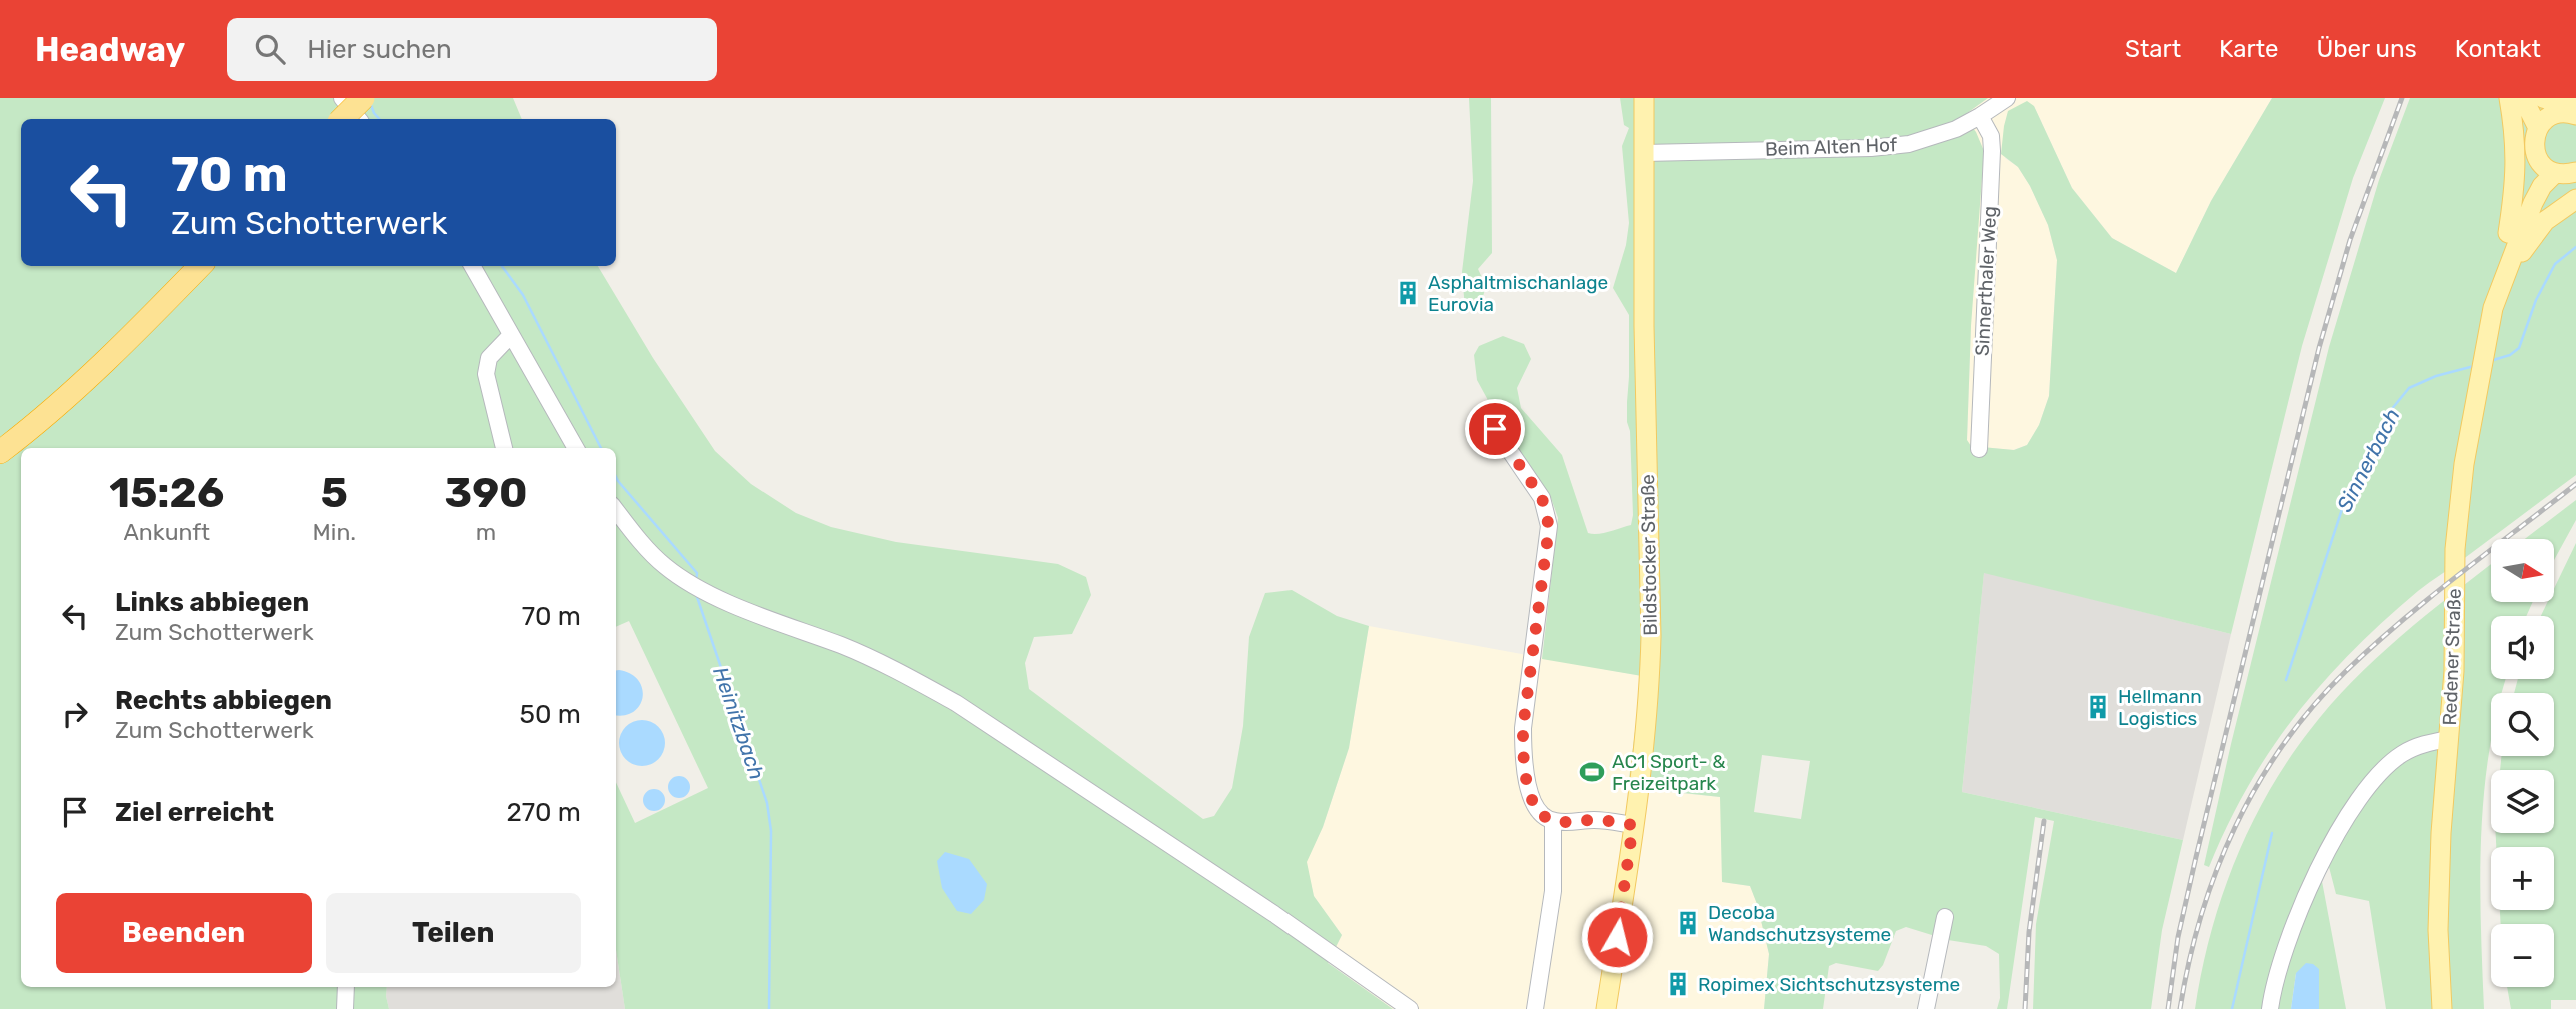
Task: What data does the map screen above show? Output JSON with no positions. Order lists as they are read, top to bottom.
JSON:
{
  "streets": {
    "main road": ["Bildstocker Straße", "Redener Straße"],
    "street": ["Beim Alten Hof", "Sinnerthaler Weg"]
  },
  "crossings": [
    ["Beim Alten Hof", "Sinnerthaler Weg"],
    ["Beim Alten Hof", "Bildstocker Straße"]
  ],
  "water": ["Sinnerbach", "Heinitzbach"],
  "places": {
    "building": [
      "Asphaltmischanlage Eurovia",
      "Hellmann Logistics",
      "Decoba Wandschutzsysteme",
      "Ropimex Sichtschutzsysteme"
    ],
    "sports": ["AC1 Sport- & Freizeitpark"]
  },
  "north": "right",
  "page": {
    "header": "Headway",
    "search": "Hier suchen",
    "nav": [
      "Start",
      "Karte",
      "Über uns",
      "Kontakt"
    ],
    "turn": ["70 m", "Zum Schotterwerk"],
    "eta": [
      "15:26",
      "Ankunft",
      "5",
      "Min.",
      "390",
      "m"
    ],
    "map_buttons": ["+", "−"],
    "list": [
      {
        "name": "Links abbiegen",
        "note": "Zum Schotterwerk",
        "value": "70 m"
      },
      {
        "name": "Rechts abbiegen",
        "note": "Zum Schotterwerk",
        "value": "50 m"
      },
      {
        "name": "Ziel erreicht",
        "value": "270 m"
      }
    ],
    "buttons": ["Beenden", "Teilen"]
  }
}
